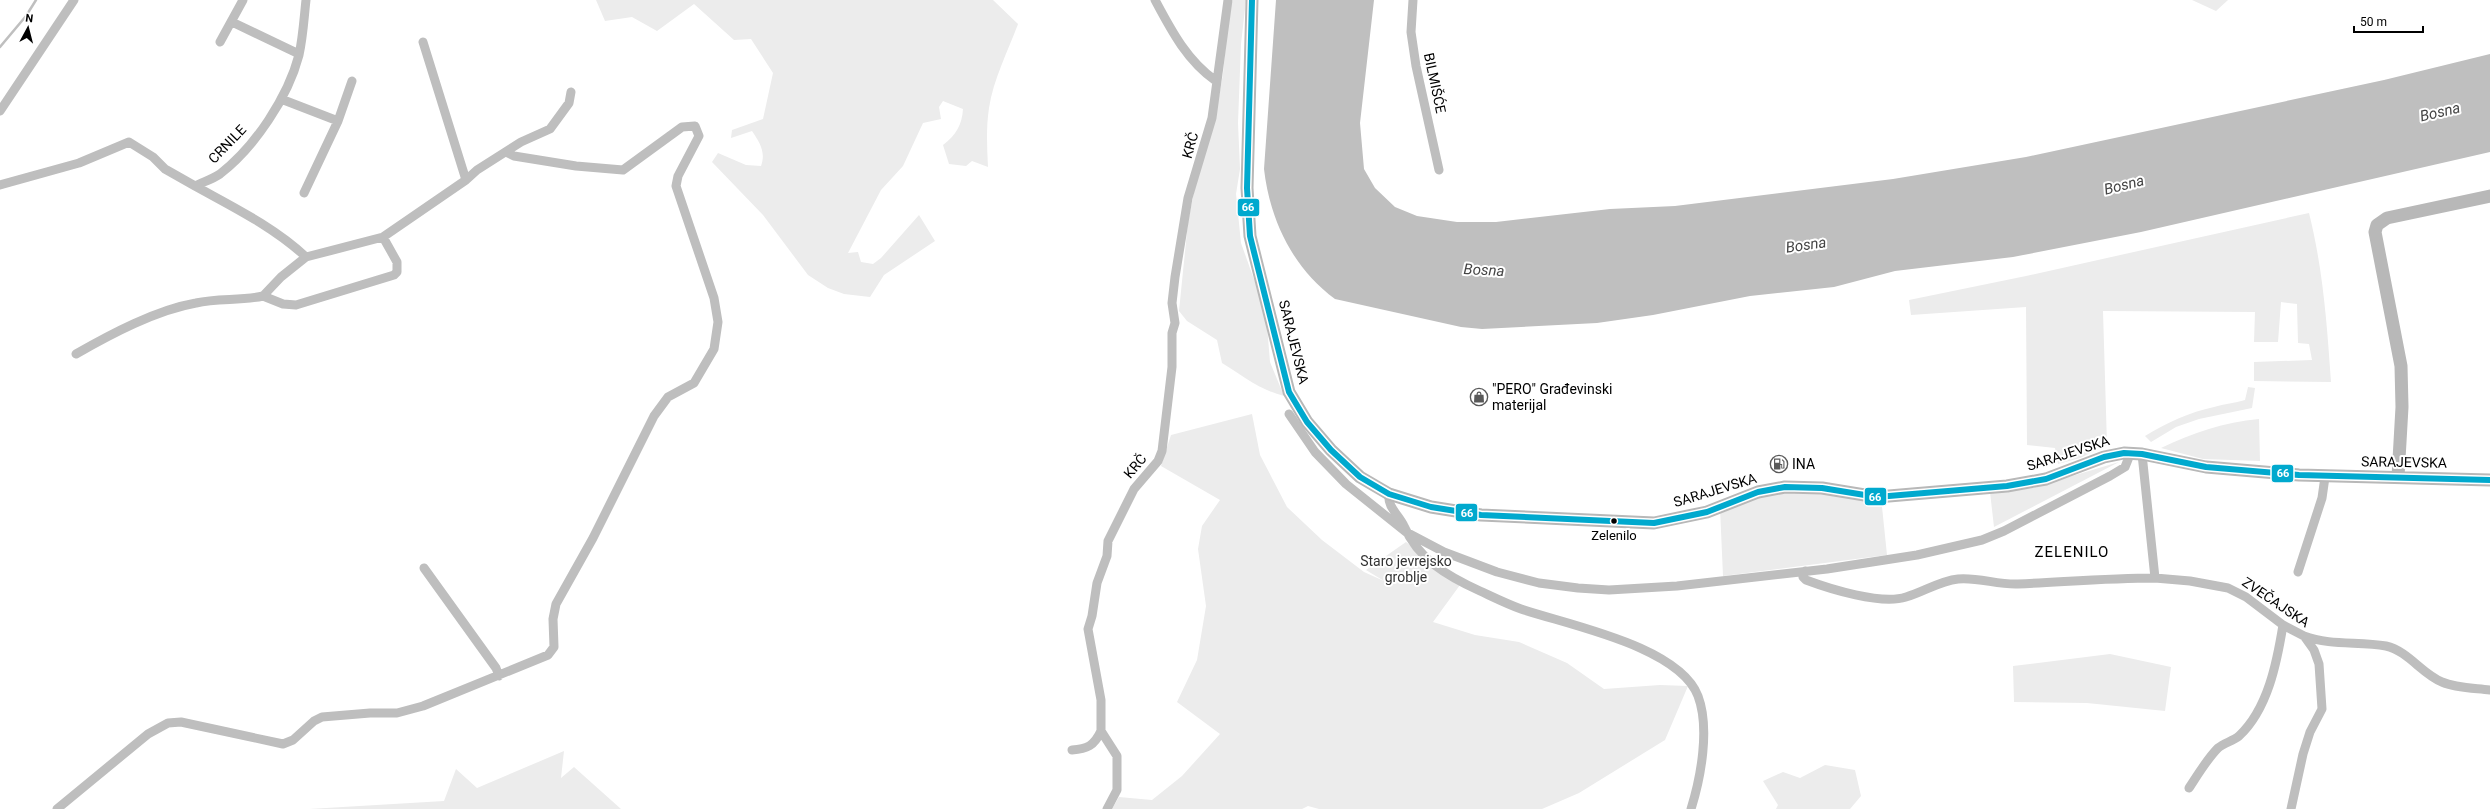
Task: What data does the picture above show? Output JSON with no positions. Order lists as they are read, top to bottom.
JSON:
{
  "streets": {
    "main road": ["SARAJEVSKA"],
    "street": [
      "BILMIŠĆE",
      "CRNILE",
      "KRČ",
      "ZVEČAJSKA"
    ]
  },
  "districts": ["ZELENILO"],
  "water": ["Bosna"],
  "parks": ["Staro jevrejsko groblje"],
  "places": {
    "shop": ["\"PERO\" Građevinski materijal"],
    "fuel station": ["INA"],
    "other": ["Zelenilo"]
  },
  "lines": ["transit line 66"],
  "scale_bar": "50 m",
  "north": "top"
}
